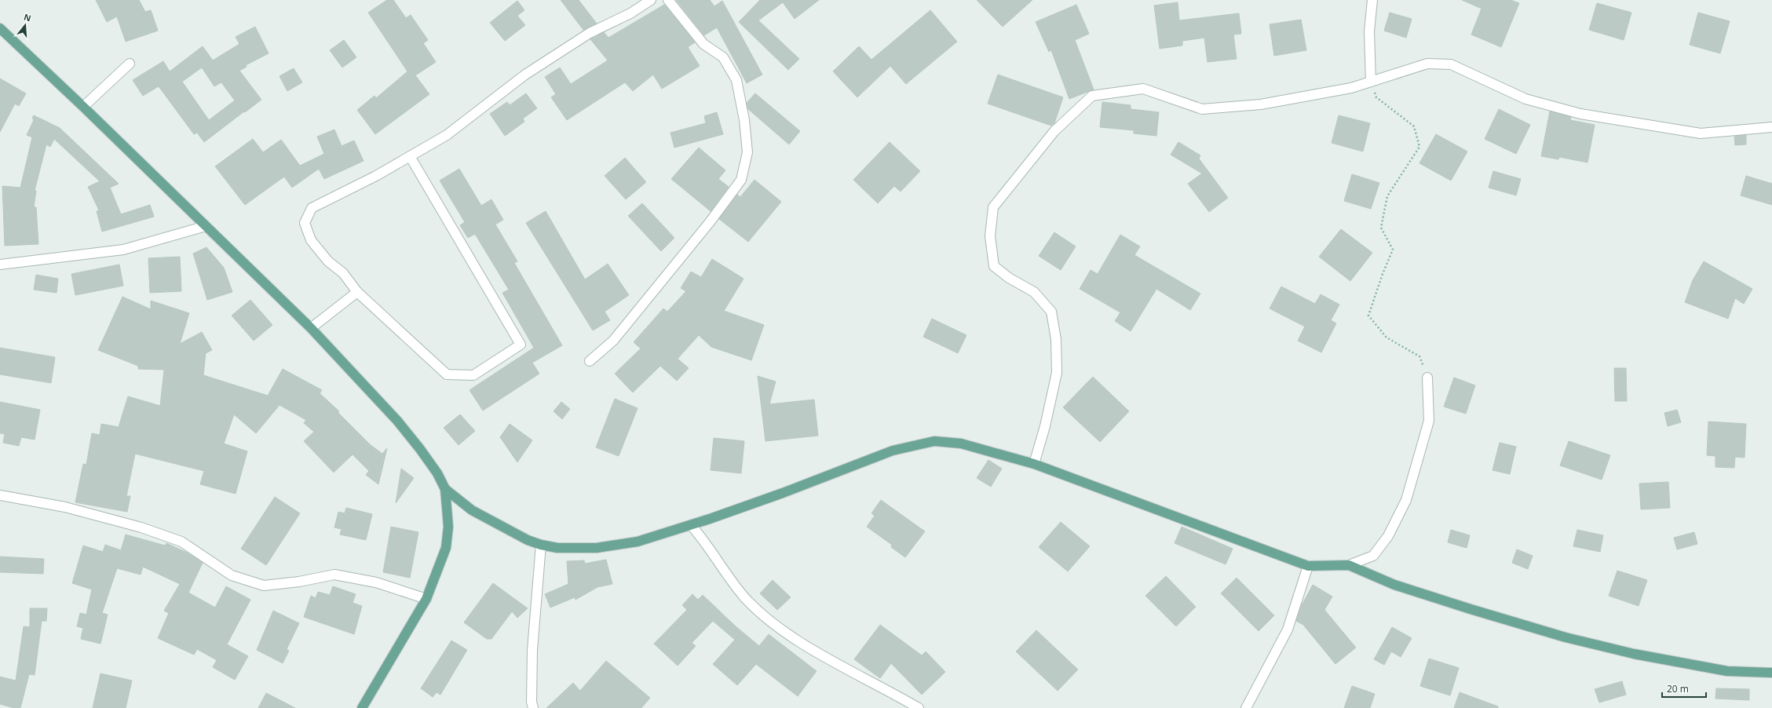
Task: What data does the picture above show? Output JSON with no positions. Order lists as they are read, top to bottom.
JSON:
{
  "scale_bar": "20 m",
  "north": "top"
}
